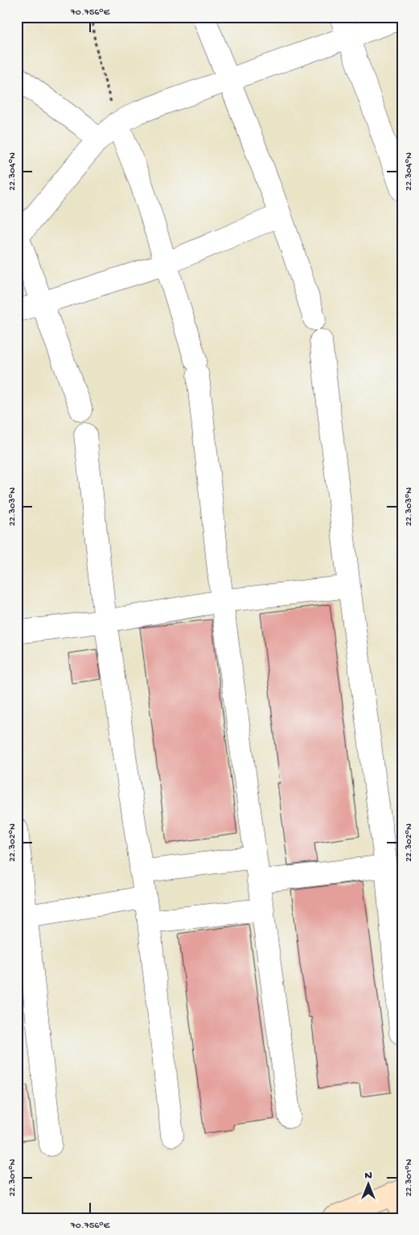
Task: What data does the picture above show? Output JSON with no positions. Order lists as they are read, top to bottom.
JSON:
{
  "north": "top",
  "coordinates": [
    "70.756°E",
    "22.304°N",
    "22.303°N",
    "22.302°N",
    "22.301°N"
  ]
}
